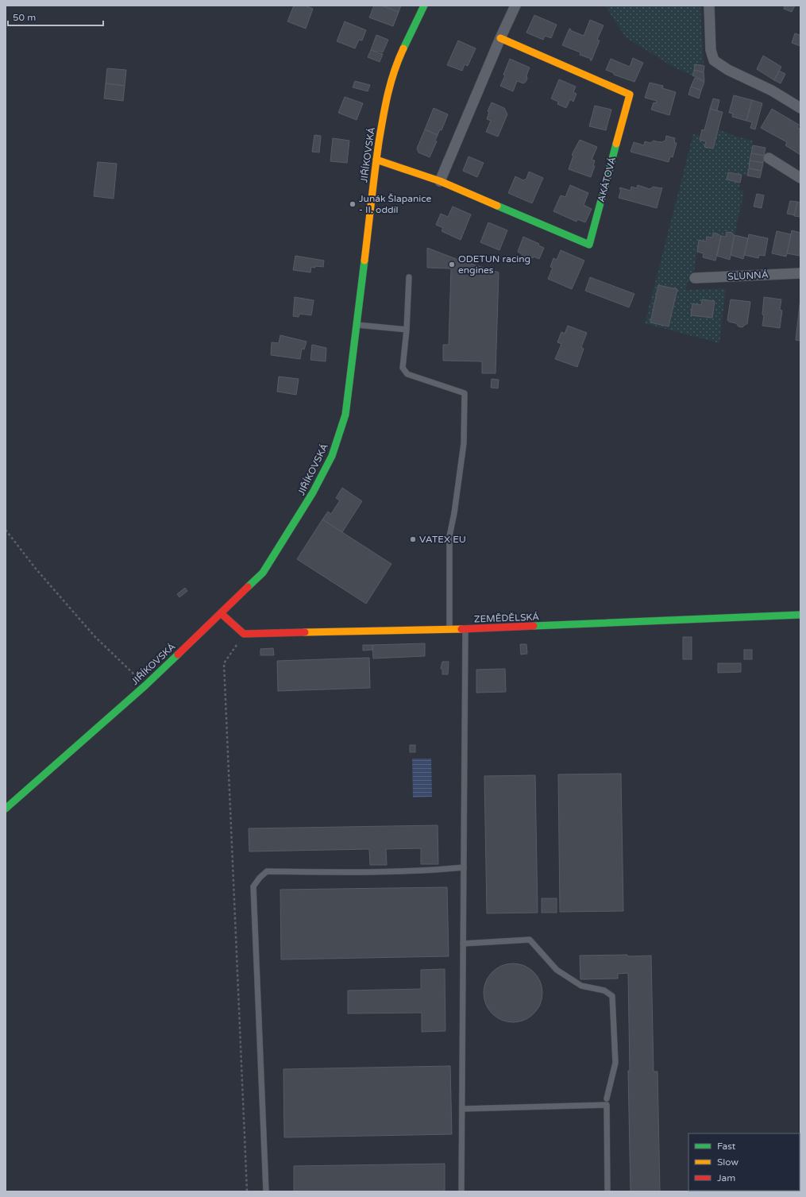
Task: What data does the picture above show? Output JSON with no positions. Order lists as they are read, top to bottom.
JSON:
{
  "streets": {
    "street": [
      "JIŘÍKOVSKÁ",
      "AKÁTOVÁ",
      "SLUNNÁ",
      "ZEMĚDĚLSKÁ"
    ]
  },
  "crossings": [
    ["JIŘÍKOVSKÁ", "AKÁTOVÁ"]
  ],
  "places": ["Junák Šlapanice - II. oddíl", "ODETUN racing engines", "VATEX EU"],
  "legend": ["Fast", "Slow", "Jam"],
  "scale_bar": "50 m"
}
